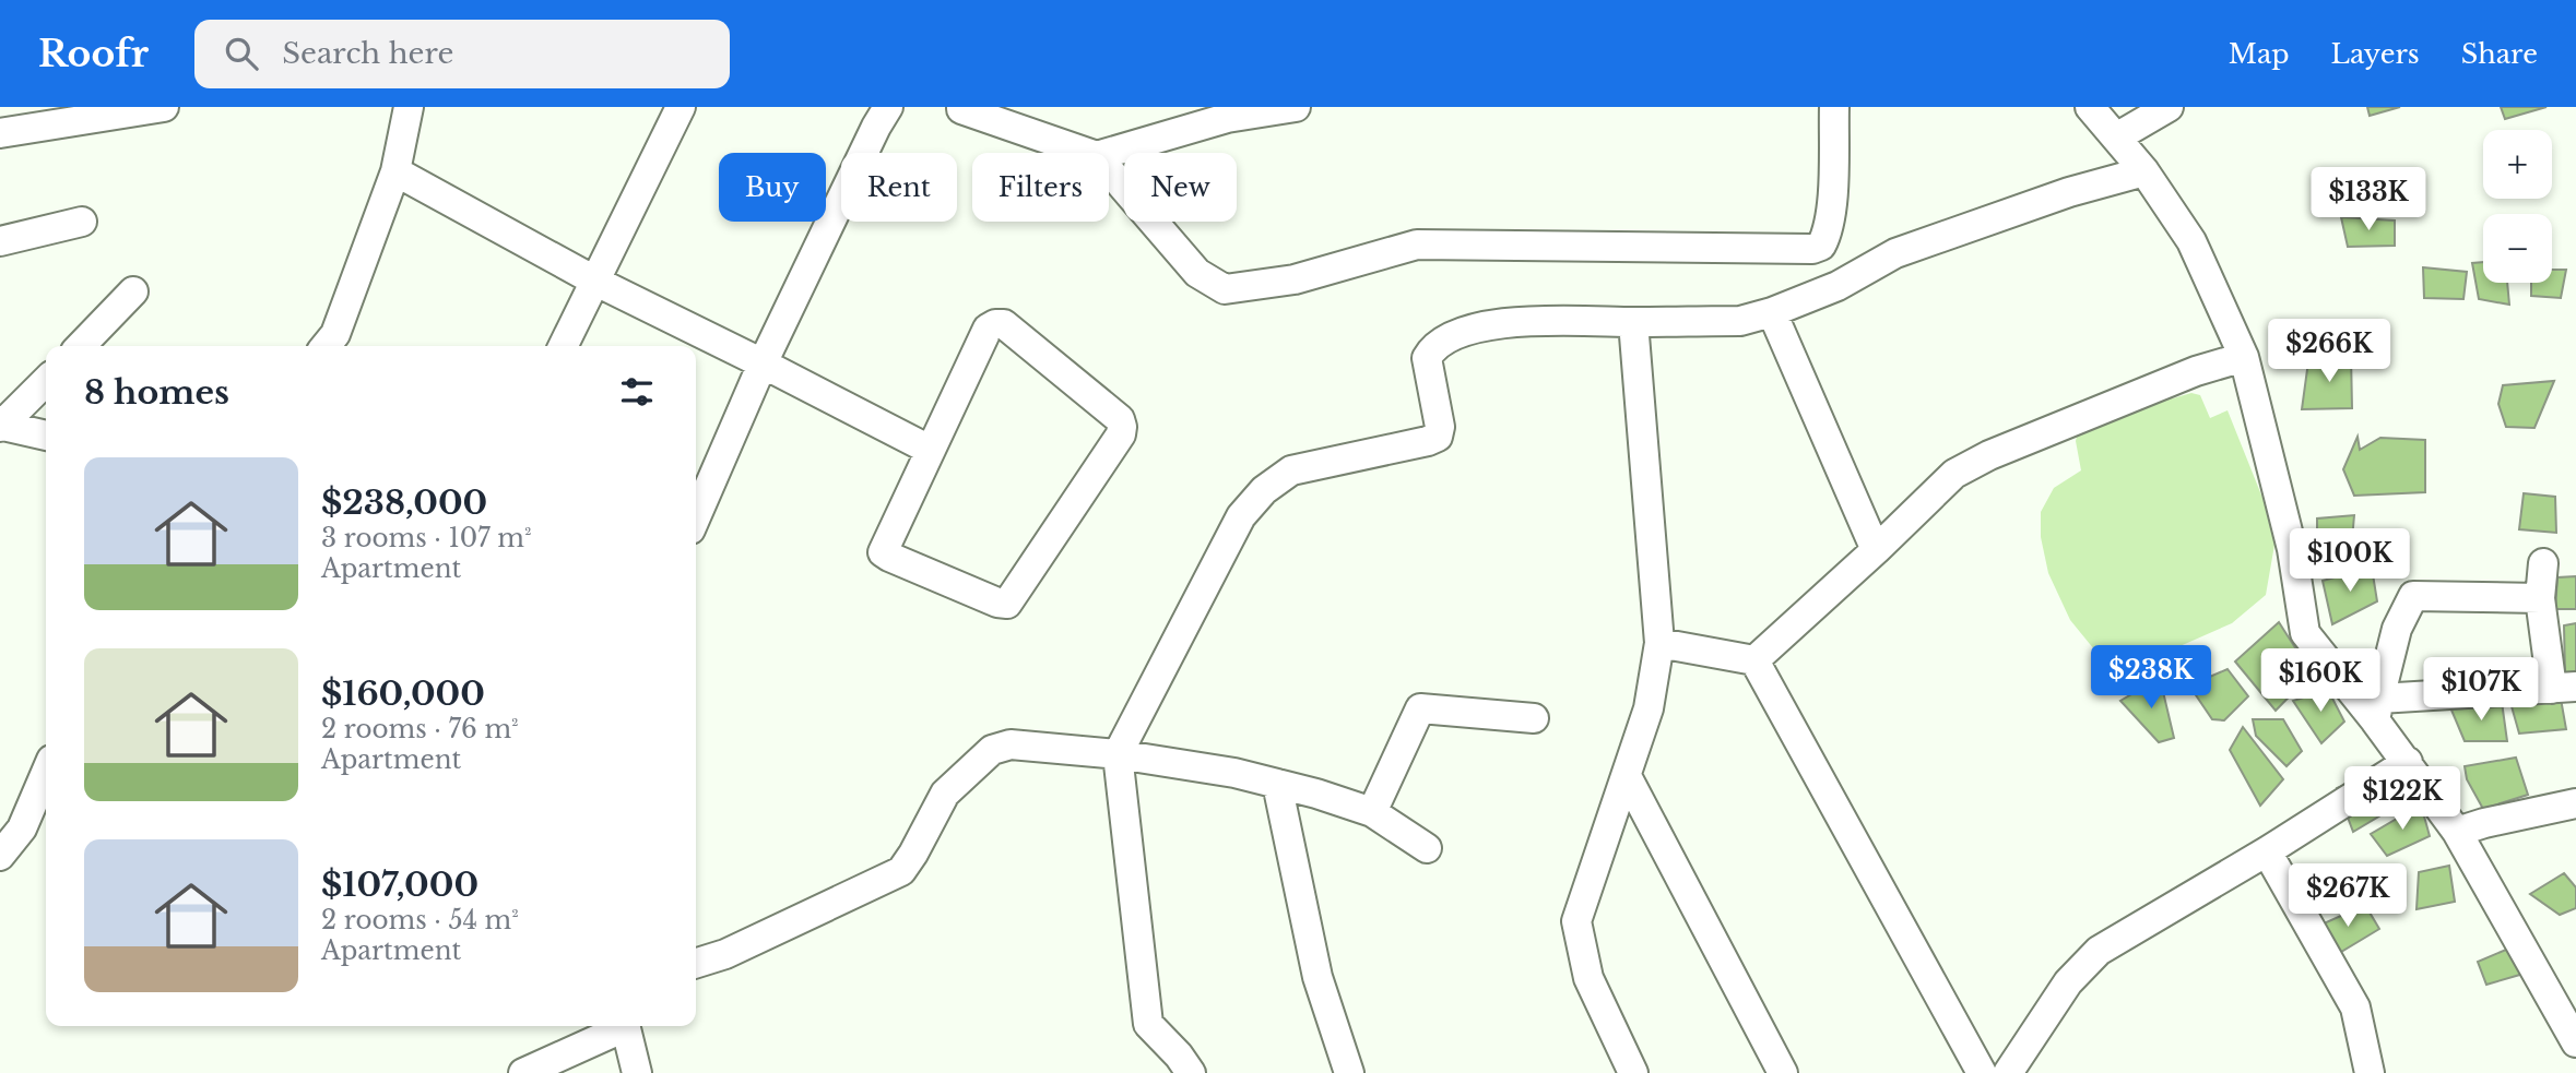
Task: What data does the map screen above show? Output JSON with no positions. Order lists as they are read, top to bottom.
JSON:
{
  "page": {
    "header": "Roofr",
    "search": "Search here",
    "nav": ["Map", "Layers", "Share"],
    "map_buttons": ["+", "−"],
    "chip": [
      "Buy",
      "Rent",
      "Filters",
      "New"
    ],
    "price": [
      "$133K",
      "$266K",
      "$100K",
      "$238K",
      "$160K",
      "$107K",
      "$122K",
      "$267K"
    ],
    "heading": "8 homes",
    "list": [
      {
        "name": "$238,000",
        "note": "3 rooms · 107 m² · Apartment"
      },
      {
        "name": "$160,000",
        "note": "2 rooms · 76 m² · Apartment"
      },
      {
        "name": "$107,000",
        "note": "2 rooms · 54 m² · Apartment"
      }
    ]
  }
}
